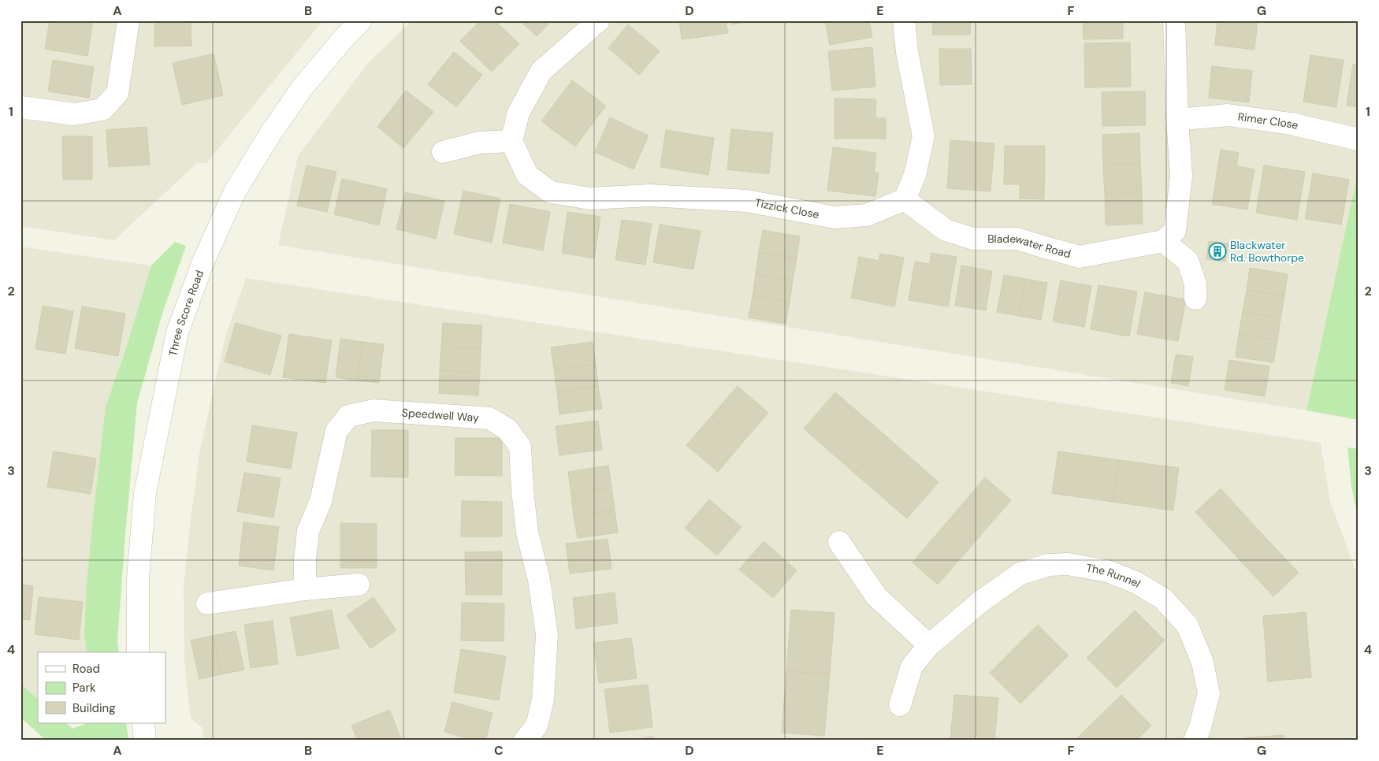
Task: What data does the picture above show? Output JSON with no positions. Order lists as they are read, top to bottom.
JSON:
{
  "streets": {
    "street": [
      "Rimer Close",
      "Tizzick Close",
      "Bladewater Road",
      "Three Score Road",
      "Speedwell Way",
      "The Runnel"
    ]
  },
  "crossings": [
    ["Tizzick Close", "Bladewater Road"]
  ],
  "places": {
    "building": ["Blackwater Rd. Bowthorpe"]
  },
  "legend": ["Road", "Park", "Building"],
  "grid": {
    "columns": [
      "A",
      "B",
      "C",
      "D",
      "E",
      "F",
      "G"
    ],
    "rows": [
      "1",
      "2",
      "3",
      "4"
    ]
  }
}
